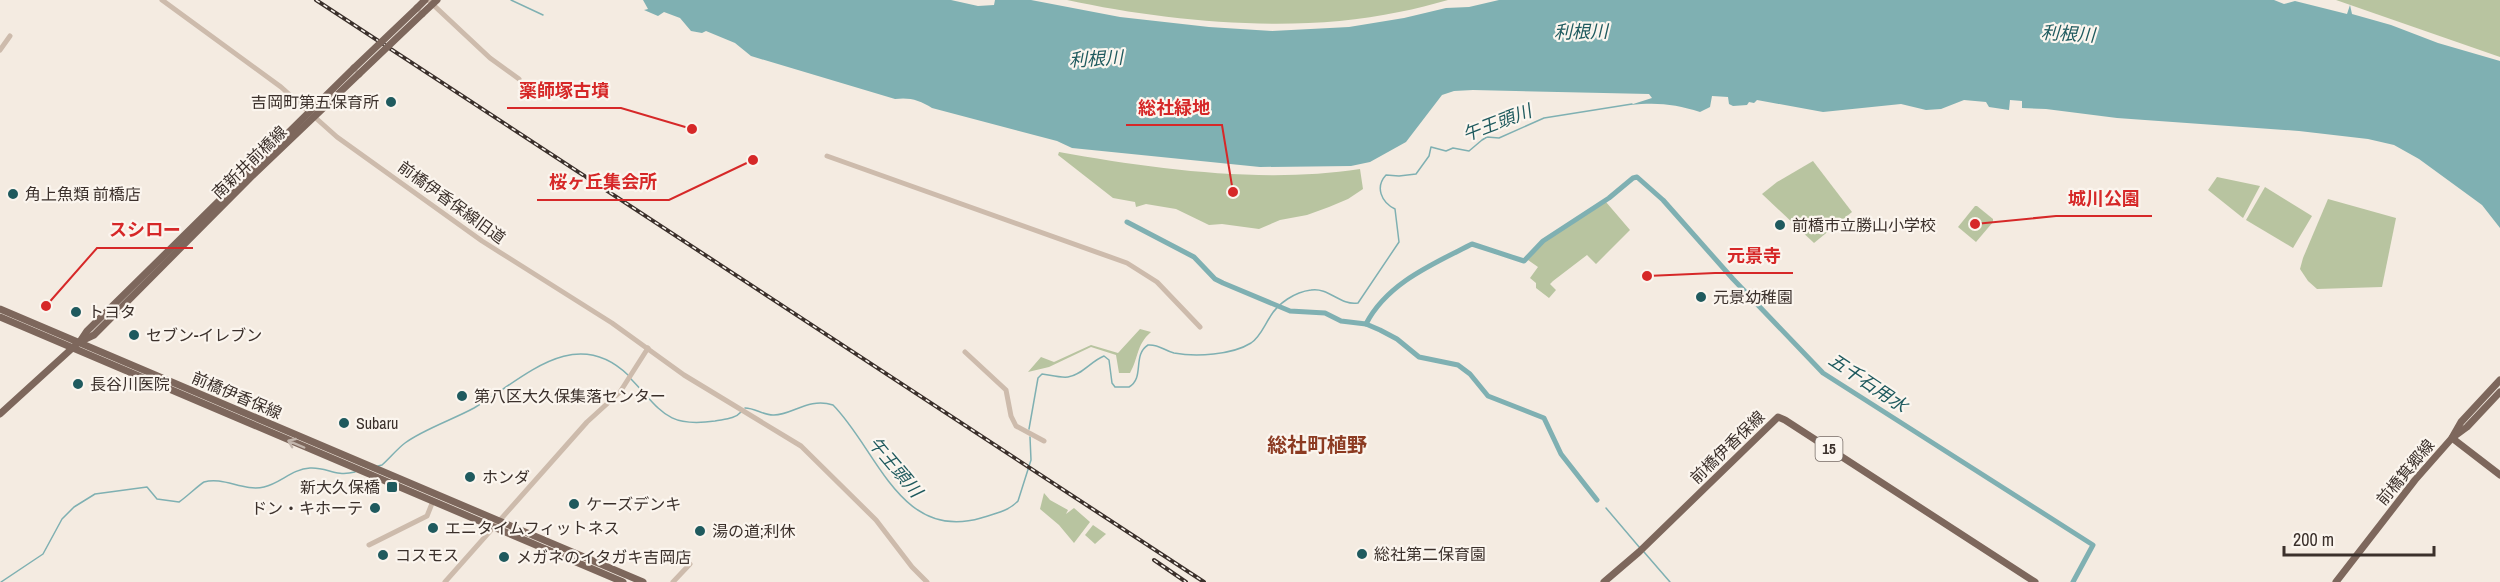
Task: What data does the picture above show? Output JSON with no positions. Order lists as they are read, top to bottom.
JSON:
{
  "streets": {
    "main road": [
      "南新井前橋線",
      "前橋伊香保線",
      "15",
      "前橋箕郷線"
    ],
    "street": ["前橋伊香保線旧道"]
  },
  "crossings": [
    ["南新井前橋線", "前橋伊香保線旧道"],
    ["南新井前橋線", "前橋伊香保線"]
  ],
  "districts": ["総社町植野"],
  "water": ["利根川", "午王頭川", "五千石用水"],
  "places": {
    "other": [
      "吉岡町第五保育所",
      "薬師塚古墳",
      "桜ヶ丘集会所",
      "総社緑地",
      "角上魚類 前橋店",
      "城川公園",
      "前橋市立勝山小学校",
      "元景寺",
      "元景幼稚園",
      "スシロー",
      "トヨタ",
      "セブン-イレブン",
      "長谷川医院",
      "第八区大久保集落センター",
      "Subaru",
      "ホンダ",
      "ケーズデンキ",
      "ドン・キホーテ",
      "エニタイムフィットネス",
      "湯の道;利休",
      "総社第二保育園",
      "コスモス",
      "メガネのイタガキ吉岡店"
    ],
    "transit": ["新大久保橋"]
  },
  "scale_bar": "200 m"
}
